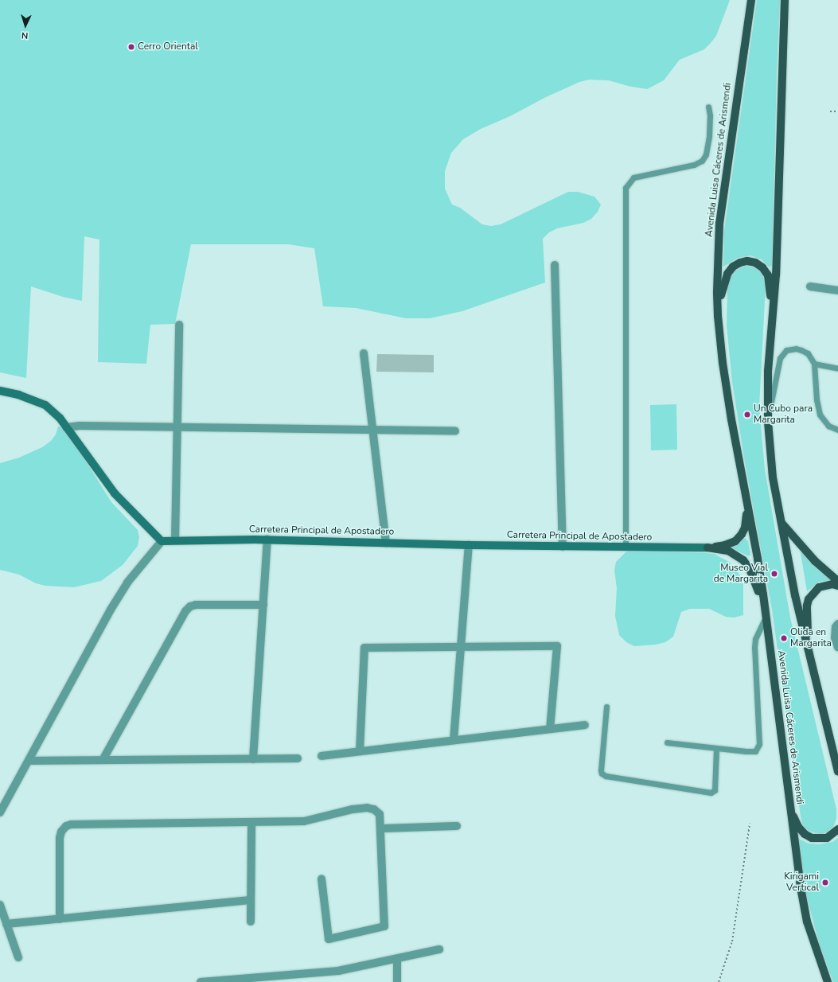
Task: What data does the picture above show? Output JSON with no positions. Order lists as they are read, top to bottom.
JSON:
{
  "streets": {
    "main road": ["Avenida Luisa Cáceres de Arismendi"],
    "street": ["Carretera Principal de Apostadero"]
  },
  "places": [
    "Cerro Oriental",
    "Un Cubo para Margarita",
    "Museo Vial de Margarita",
    "Olida en Margarita",
    "Kirigami Vertical"
  ],
  "north": "bottom"
}
